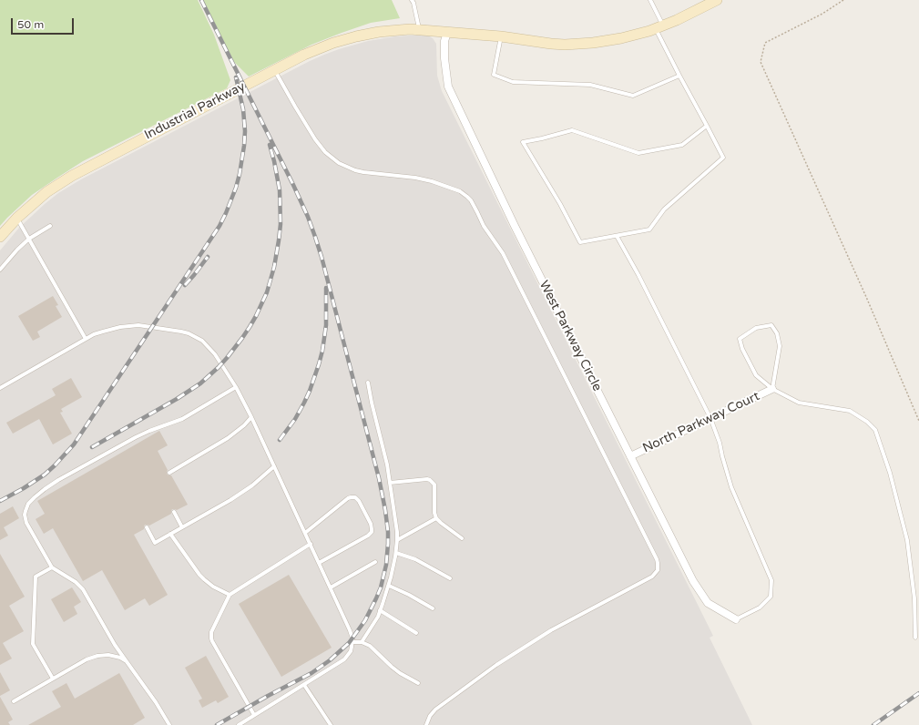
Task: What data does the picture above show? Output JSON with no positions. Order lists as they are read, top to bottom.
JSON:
{
  "streets": {
    "street": ["Industrial Parkway", "West Parkway Circle", "North Parkway Court"]
  },
  "crossings": [
    ["Industrial Parkway", "West Parkway Circle"],
    ["West Parkway Circle", "North Parkway Court"]
  ],
  "scale_bar": "50 m"
}
